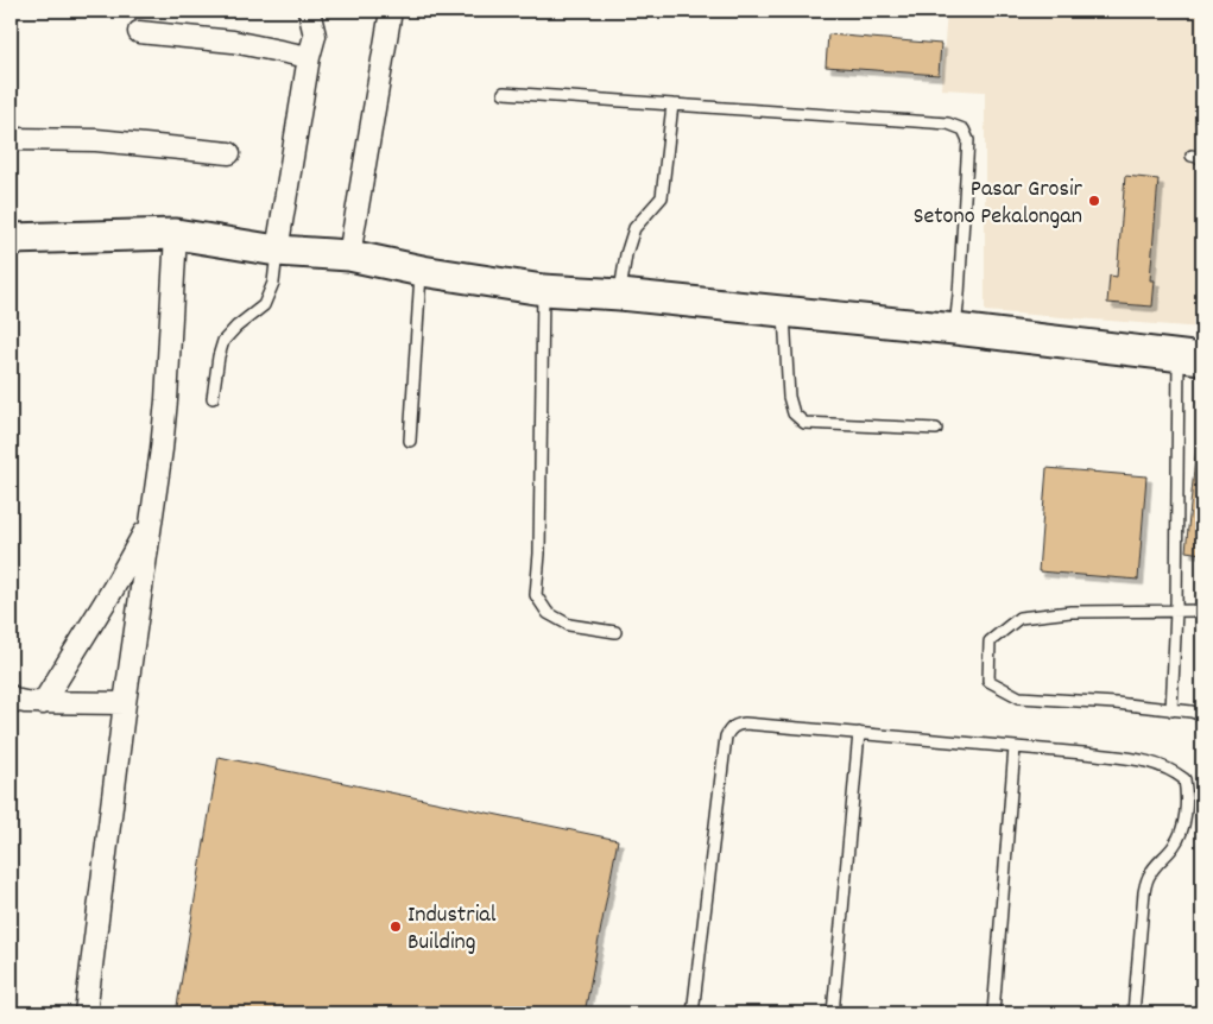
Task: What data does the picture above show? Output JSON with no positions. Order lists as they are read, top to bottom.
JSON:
{
  "places": ["Pasar Grosir Setono Pekalongan", "Industrial Building"]
}
